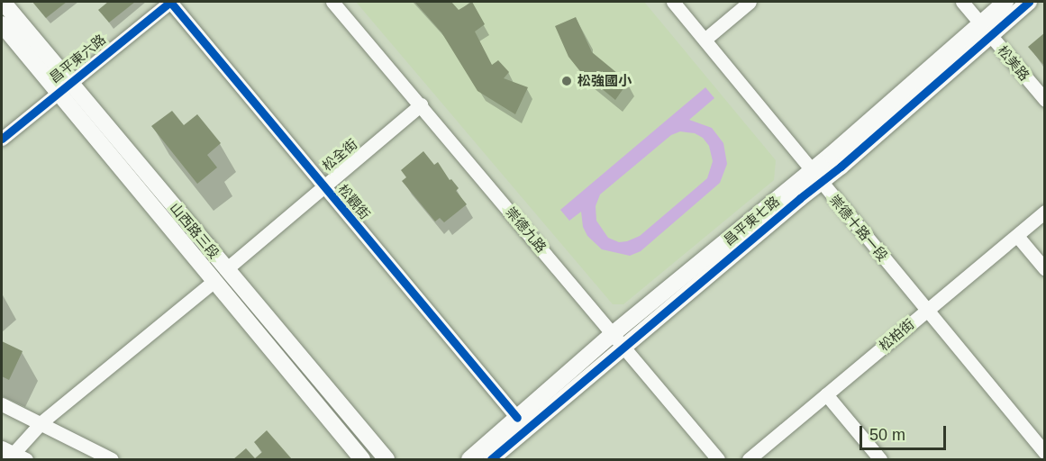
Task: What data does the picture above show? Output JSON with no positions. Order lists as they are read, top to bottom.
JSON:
{
  "streets": {
    "street": [
      "昌平東六路",
      "松美路",
      "松全街",
      "松觀街",
      "昌平東七路",
      "崇德十路一段",
      "崇德九路",
      "山西路三段",
      "松柏街"
    ]
  },
  "crossings": [
    ["昌平東六路", "松觀街"],
    ["昌平東六路", "山西路三段"],
    ["松美路", "昌平東七路"],
    ["松全街", "松觀街"],
    ["松全街", "崇德九路"],
    ["松全街", "山西路三段"],
    ["松觀街", "昌平東七路"],
    ["昌平東七路", "崇德十路一段"],
    ["昌平東七路", "崇德九路"],
    ["崇德十路一段", "松柏街"]
  ],
  "places": ["松強國小"],
  "scale_bar": "50 m"
}
